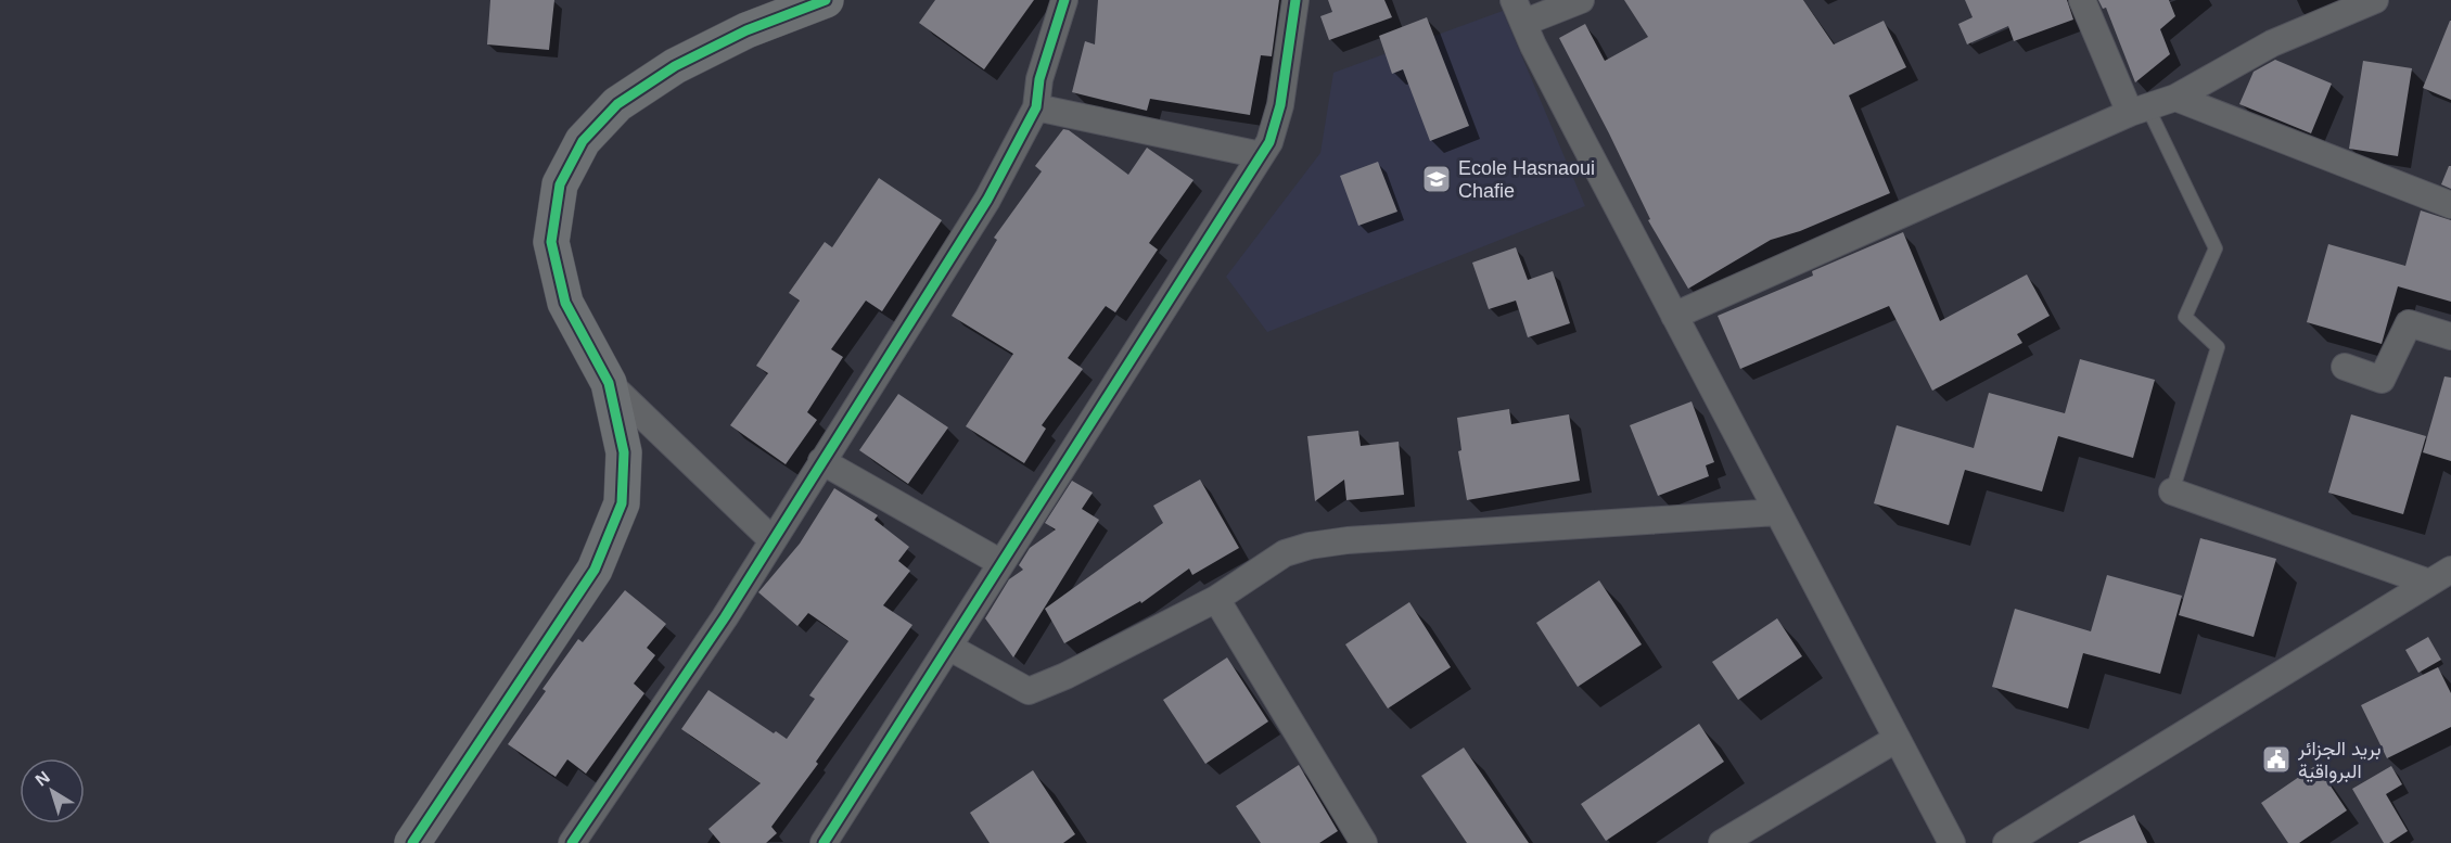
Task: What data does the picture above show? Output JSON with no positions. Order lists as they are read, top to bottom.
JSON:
{
  "places": {
    "school or university": ["Ecole Hasnaoui Chafie"],
    "public building": ["بريد الجزائر البرواقية"]
  },
  "north": "top left"
}
